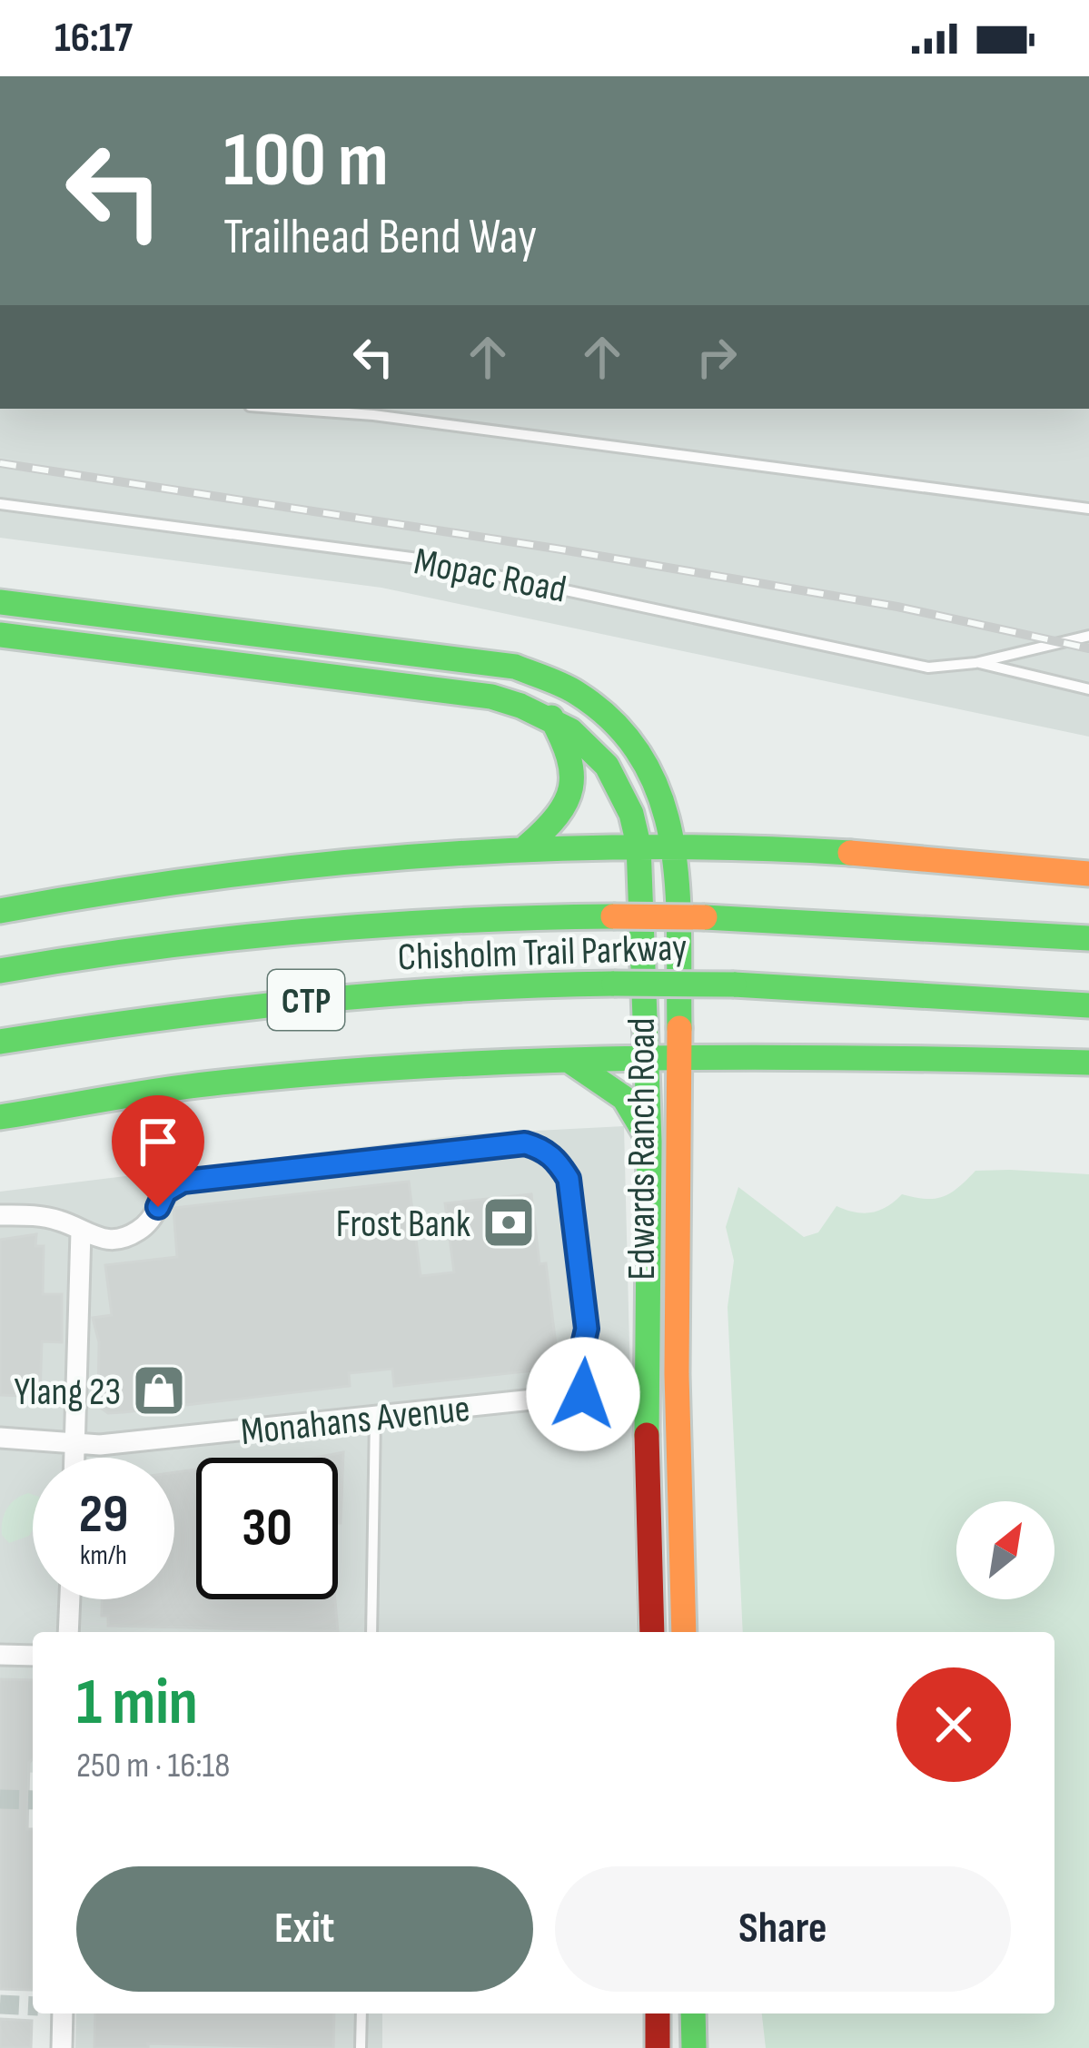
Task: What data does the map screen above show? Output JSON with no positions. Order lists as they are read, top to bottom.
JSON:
{
  "streets": {
    "main road": ["Chisholm Trail Parkway", "CTP", "Edwards Ranch Road"],
    "street": ["Monahans Avenue"],
    "lane": ["Mopac Road"]
  },
  "crossings": [
    ["Edwards Ranch Road", "Monahans Avenue"]
  ],
  "places": {
    "bank": ["Frost Bank"],
    "shop": ["Ylang 23"]
  },
  "north": "top right",
  "page": {
    "status": "16:17",
    "turn": ["100 m", "Trailhead Bend Way"],
    "speed": "29 km/h",
    "limit": "30",
    "heading": ["1 min", "250 m · 16:18"],
    "buttons": ["Exit", "Share"]
  }
}
